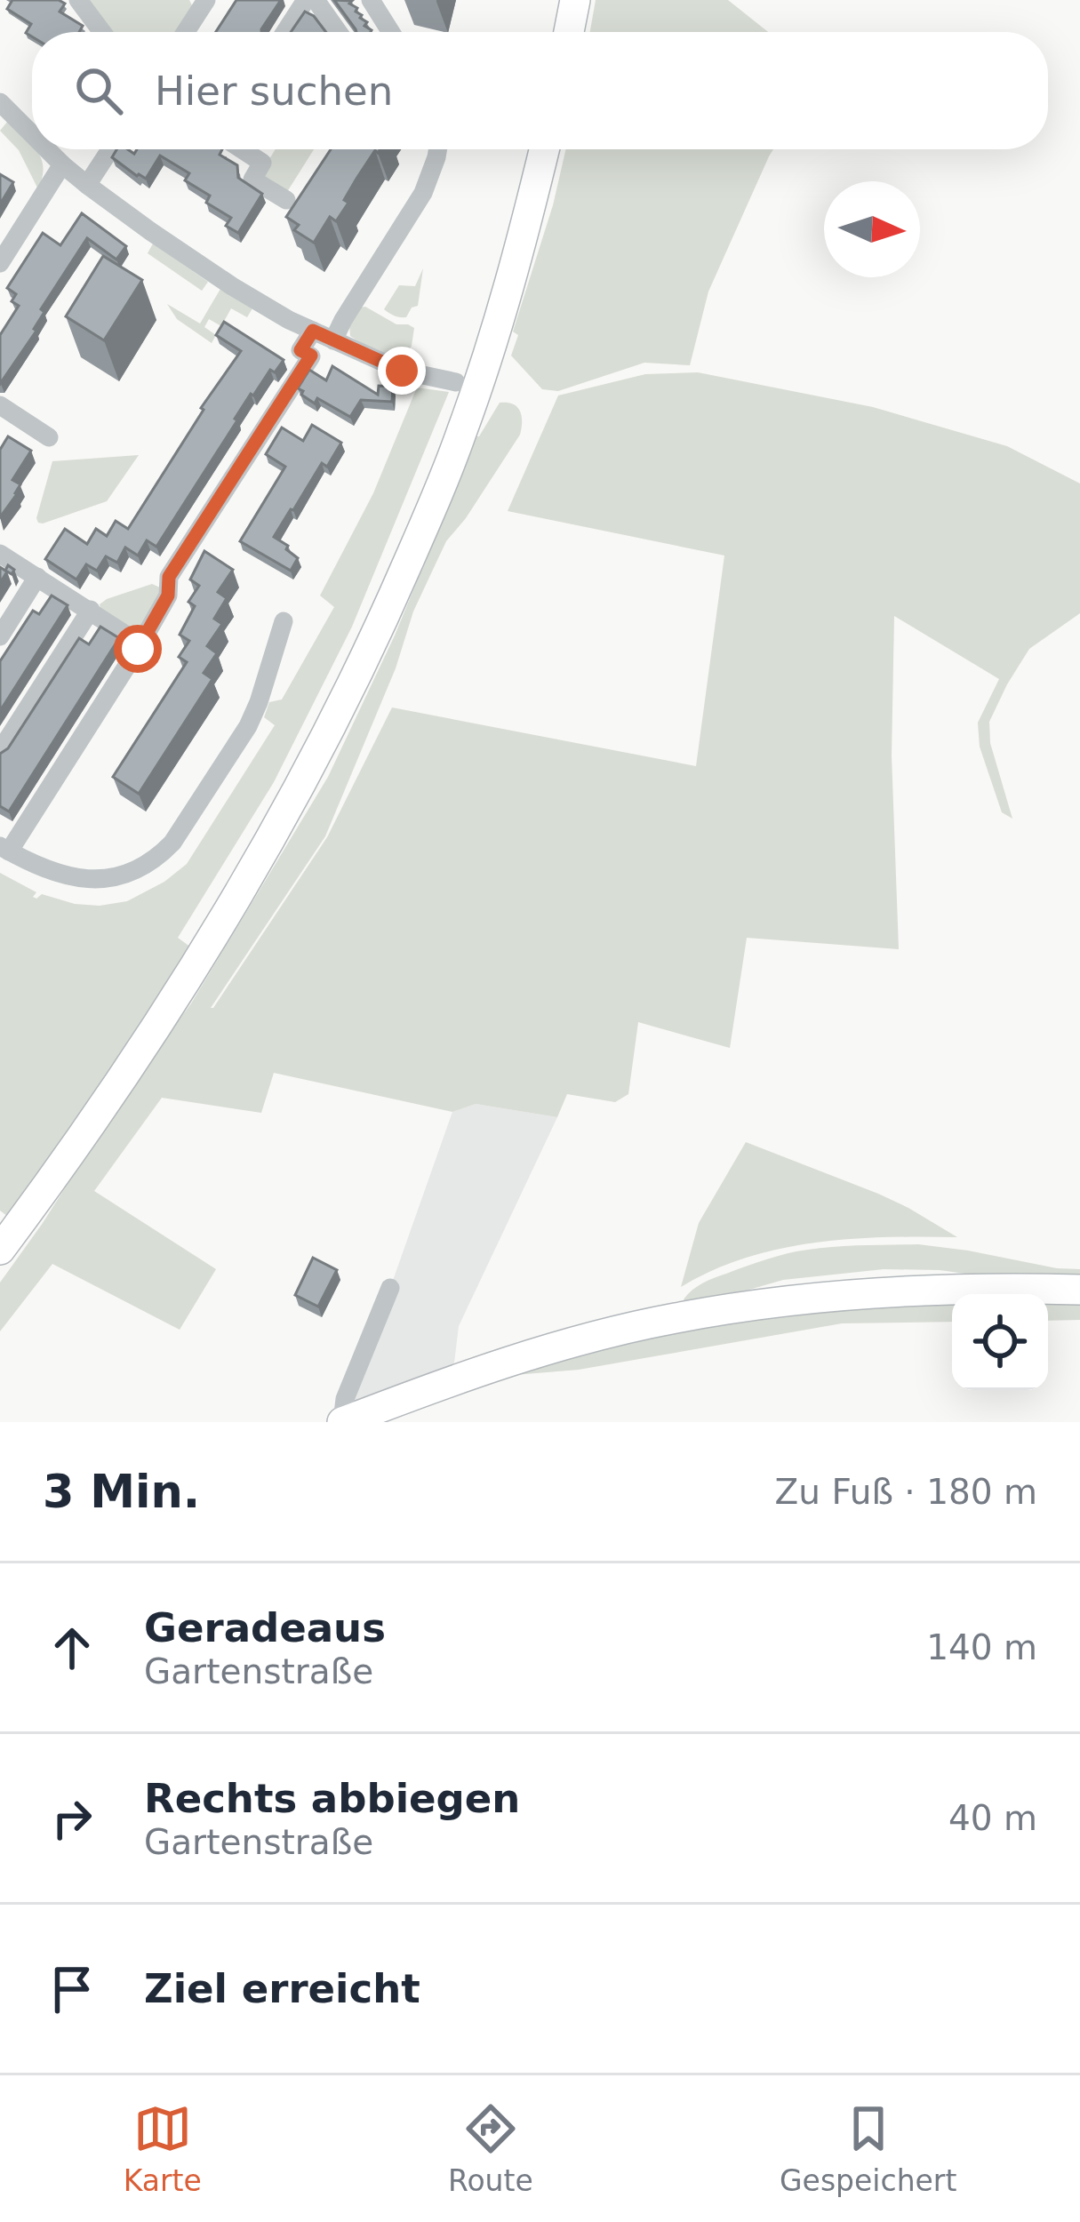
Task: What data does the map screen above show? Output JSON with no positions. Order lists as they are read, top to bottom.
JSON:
{
  "north": "right",
  "page": {
    "search": "Hier suchen",
    "heading": ["3 Min.", "Zu Fuß · 180 m"],
    "list": [
      ["Geradeaus", "Gartenstraße", "140 m"],
      ["Rechts abbiegen", "Gartenstraße", "40 m"],
      "Ziel erreicht"
    ],
    "nav": ["Karte", "Route", "Gespeichert"]
  }
}
